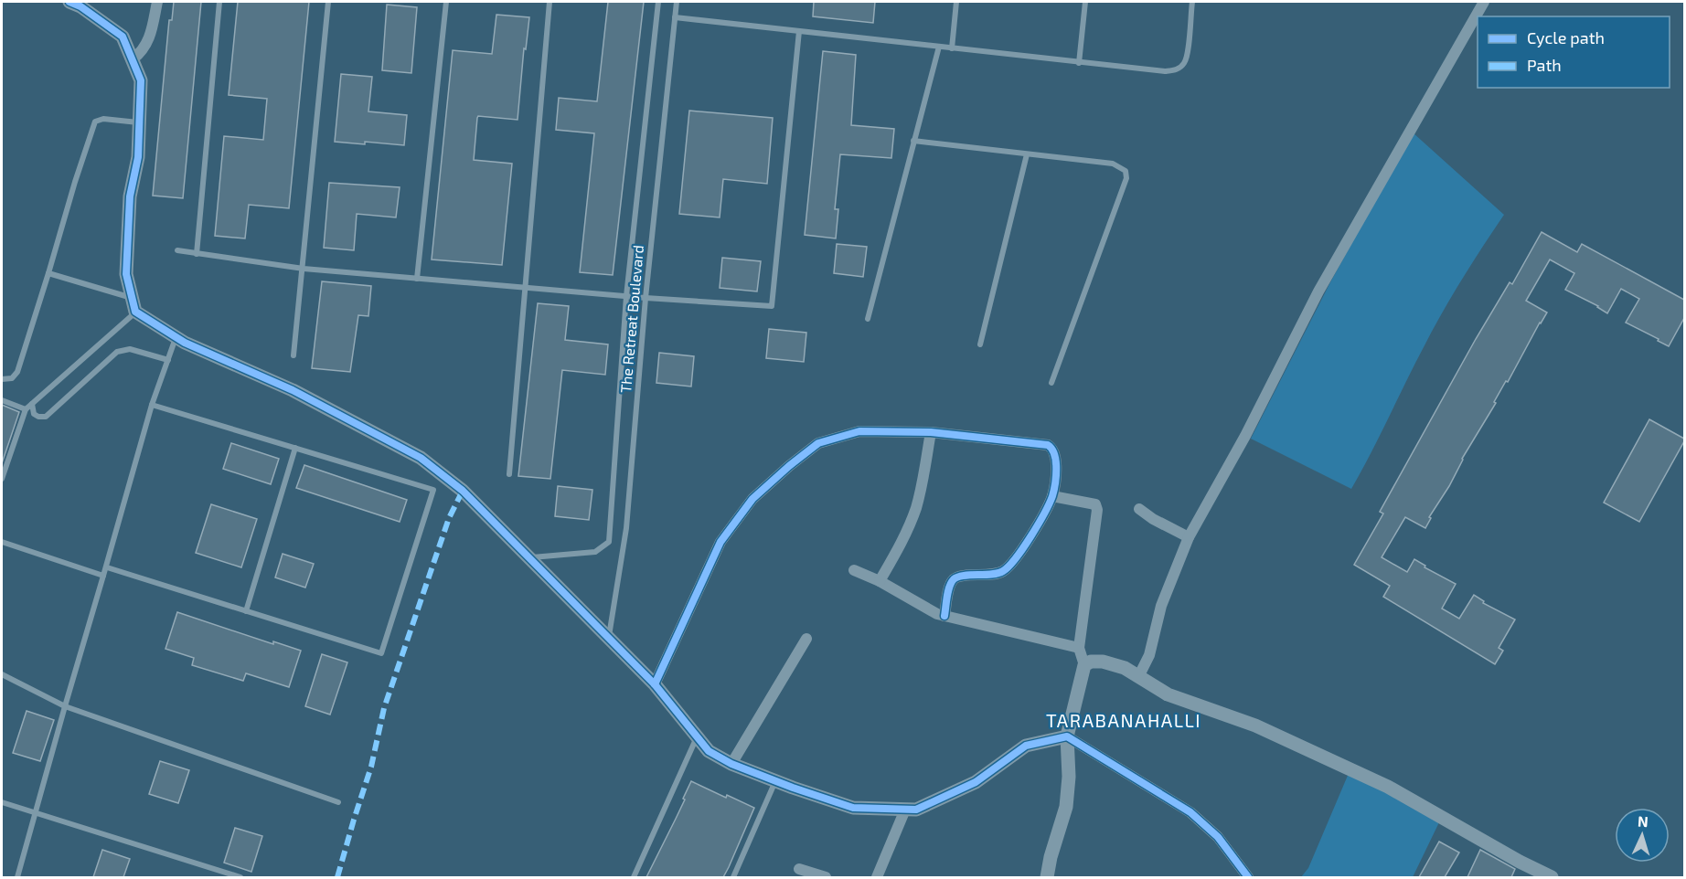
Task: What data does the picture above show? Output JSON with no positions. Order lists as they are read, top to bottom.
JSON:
{
  "streets": {
    "lane": ["The Retreat Boulevard"]
  },
  "districts": ["TARABANAHALLI"],
  "legend": ["Cycle path", "Path"],
  "north": "top"
}
